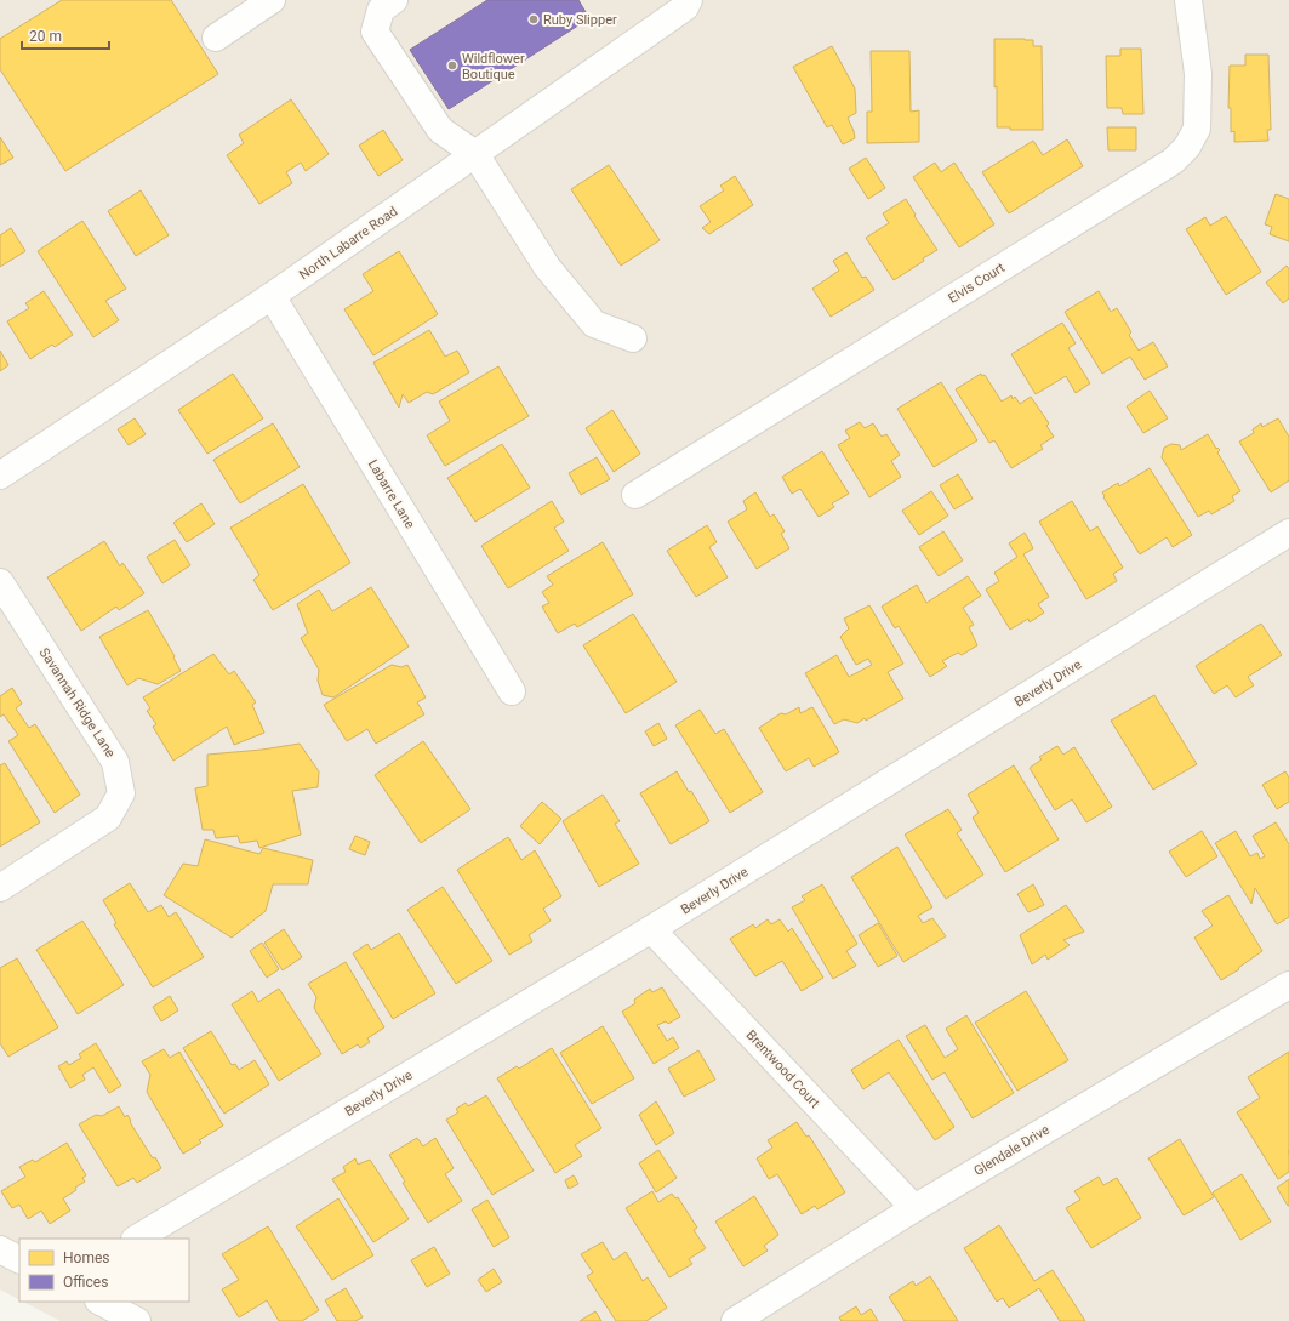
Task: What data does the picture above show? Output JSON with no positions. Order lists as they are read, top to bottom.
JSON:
{
  "streets": {
    "street": [
      "North Labarre Road",
      "Elvis Court",
      "Labarre Lane",
      "Beverly Drive",
      "Savannah Ridge Lane",
      "Brentwood Court",
      "Glendale Drive"
    ]
  },
  "crossings": [
    ["North Labarre Road", "Labarre Lane"],
    ["Beverly Drive", "Brentwood Court"],
    ["Brentwood Court", "Glendale Drive"]
  ],
  "places": ["Ruby Slipper", "Wildflower Boutique"],
  "legend": ["Homes", "Offices"],
  "scale_bar": "20 m"
}
